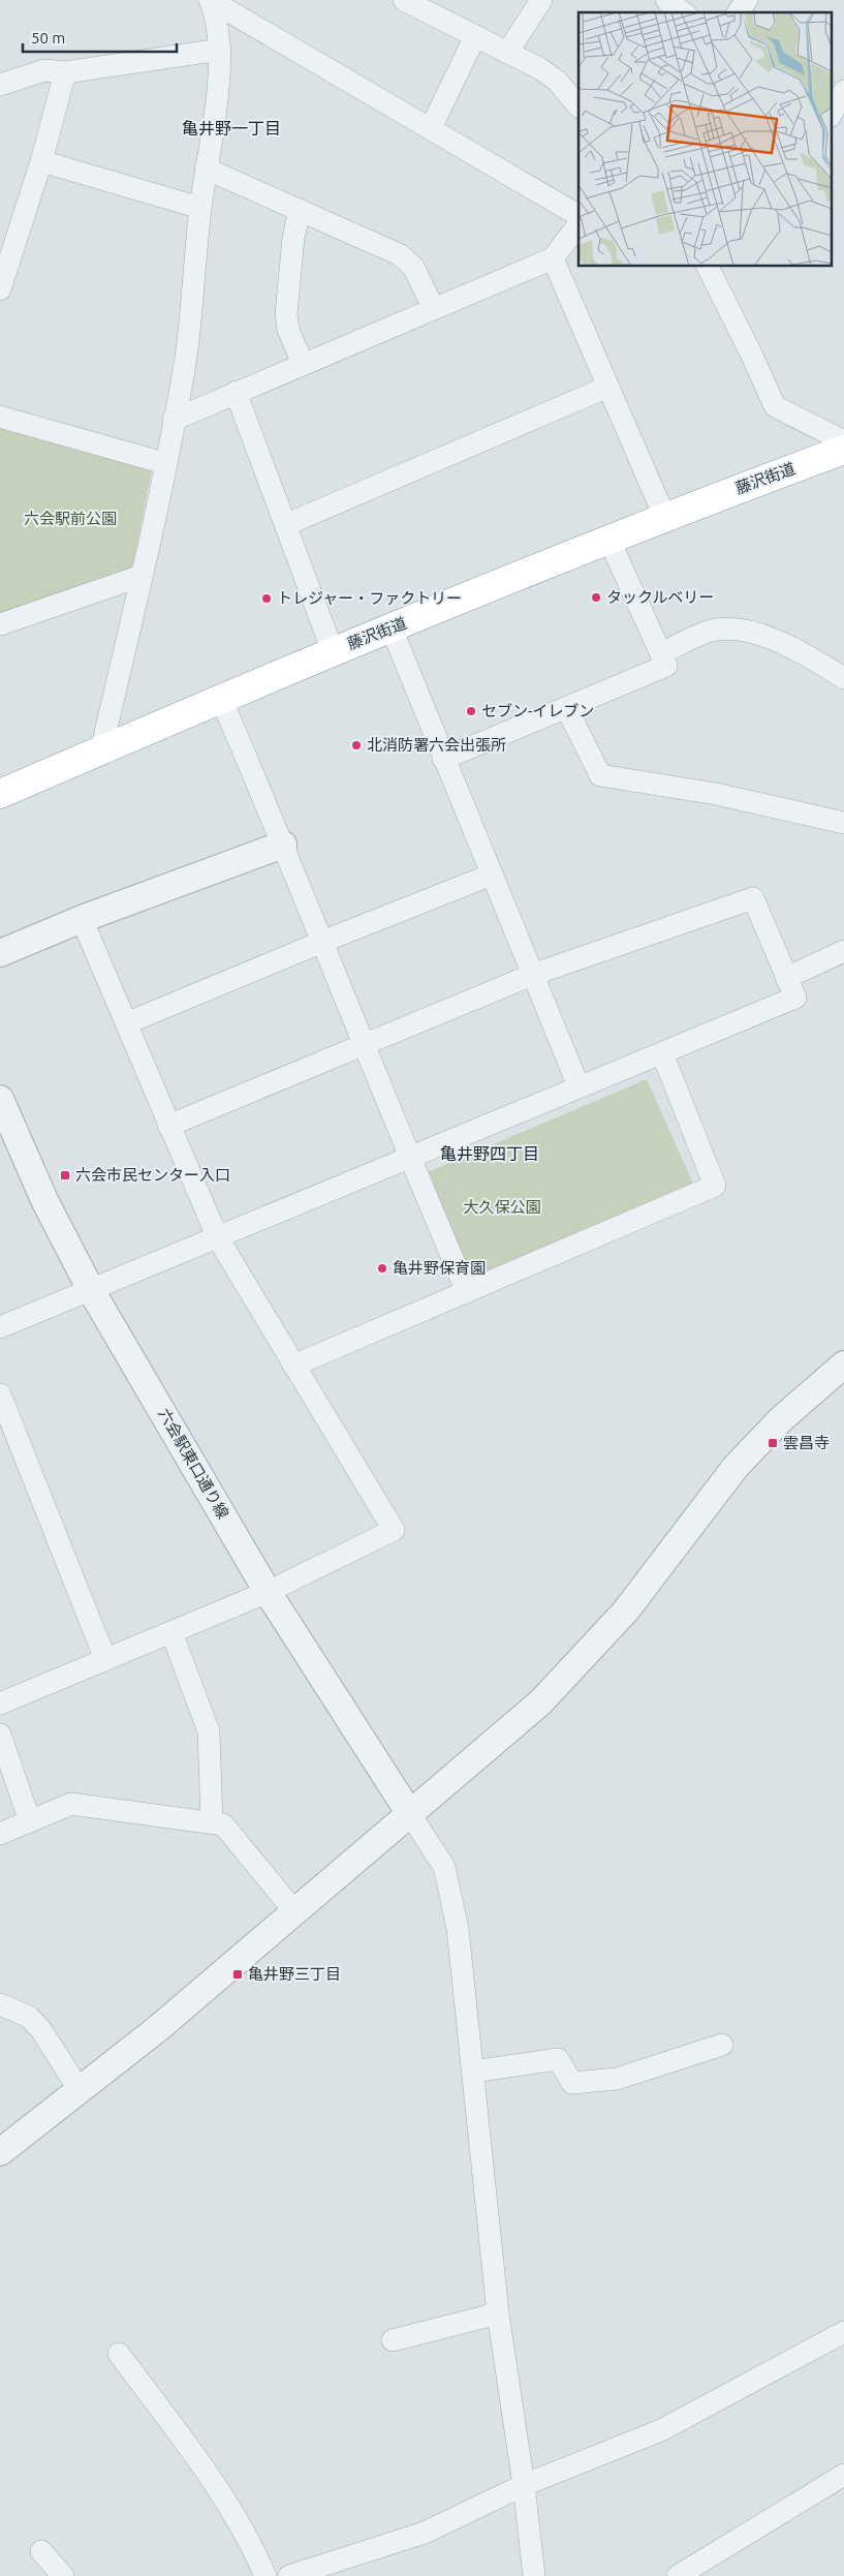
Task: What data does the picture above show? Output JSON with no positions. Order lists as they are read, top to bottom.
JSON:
{
  "streets": {
    "highway": ["藤沢街道"],
    "street": ["六会駅東口通り線"]
  },
  "districts": ["亀井野一丁目", "亀井野四丁目"],
  "parks": ["六会駅前公園", "大久保公園"],
  "places": {
    "other": [
      "タックルベリー",
      "トレジャー・ファクトリー",
      "セブン-イレブン",
      "北消防署六会出張所",
      "亀井野保育園"
    ],
    "transit": ["六会市民センター入口", "雲昌寺", "亀井野三丁目"]
  },
  "scale_bar": "50 m"
}
